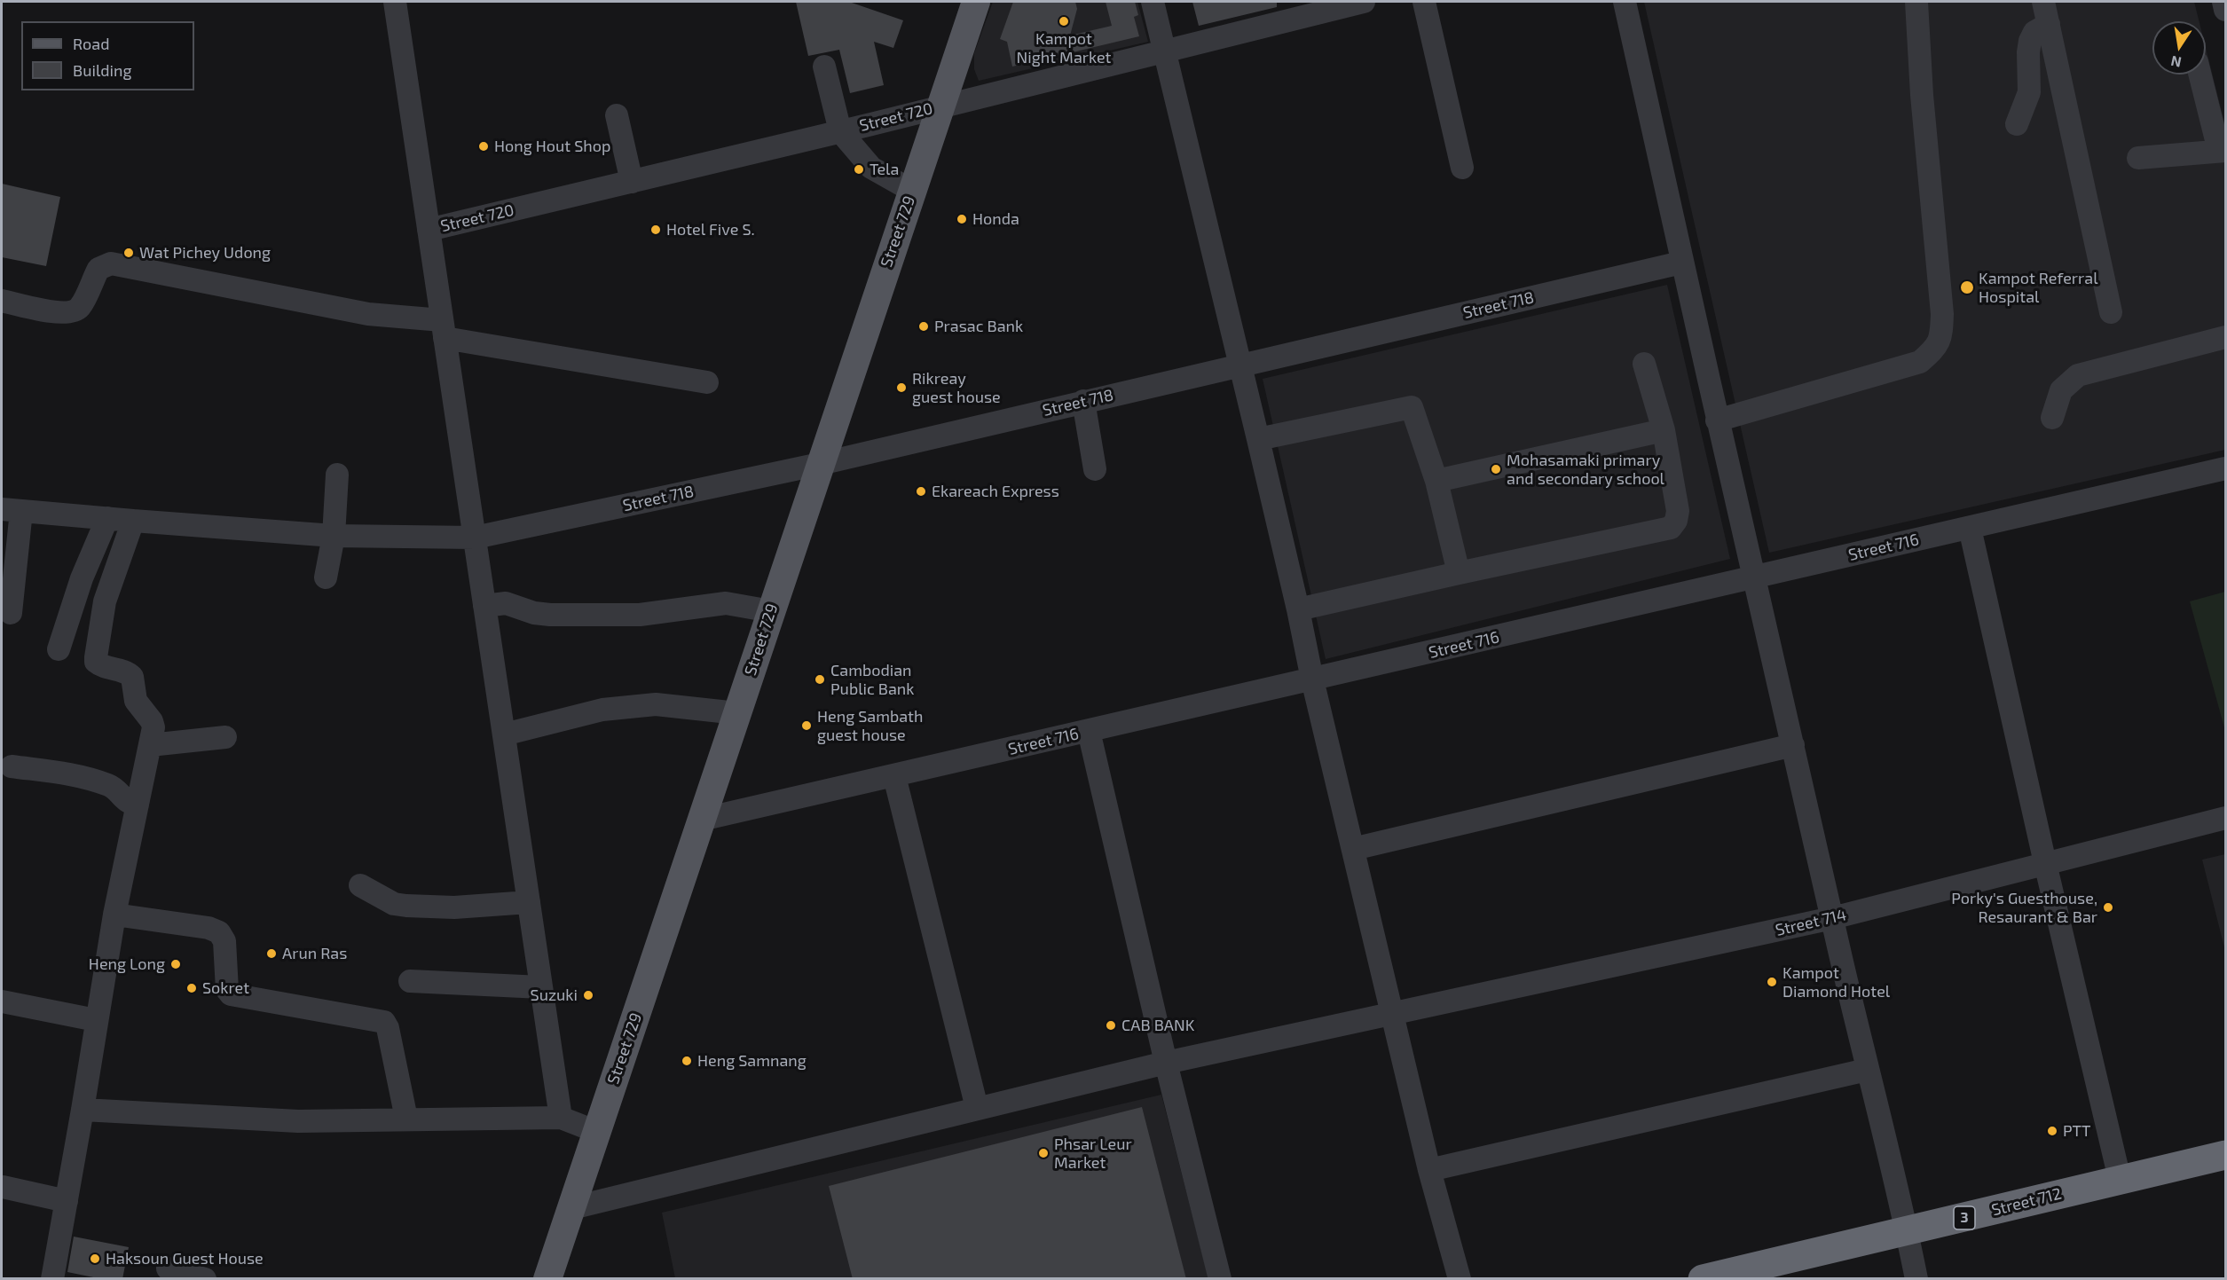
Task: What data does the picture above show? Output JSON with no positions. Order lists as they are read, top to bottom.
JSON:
{
  "streets": {
    "highway": ["Street 712", "3"],
    "main road": ["Street 729"],
    "street": [
      "Street 720",
      "Street 718",
      "Street 716",
      "Street 714"
    ]
  },
  "crossings": [
    ["Street 720", "Street 729"],
    ["Street 729", "Street 718"],
    ["Street 729", "Street 716"],
    ["Street 729", "Street 714"]
  ],
  "places": [
    "Kampot Night Market",
    "Hong Hout Shop",
    "Tela",
    "Honda",
    "Hotel Five S.",
    "Wat Pichey Udong",
    "Kampot Referral Hospital",
    "Prasac Bank",
    "Rikreay guest house",
    "Mohasamaki primary and secondary school",
    "Ekareach Express",
    "Cambodian Public Bank",
    "Heng Sambath guest house",
    "Porky's Guesthouse, Resaurant & Bar",
    "Arun Ras",
    "Heng Long",
    "Kampot Diamond Hotel",
    "Sokret",
    "Suzuki",
    "CAB BANK",
    "Heng Samnang",
    "PTT",
    "Phsar Leur Market",
    "Haksoun Guest House"
  ],
  "legend": ["Road", "Building"],
  "north": "bottom"
}
